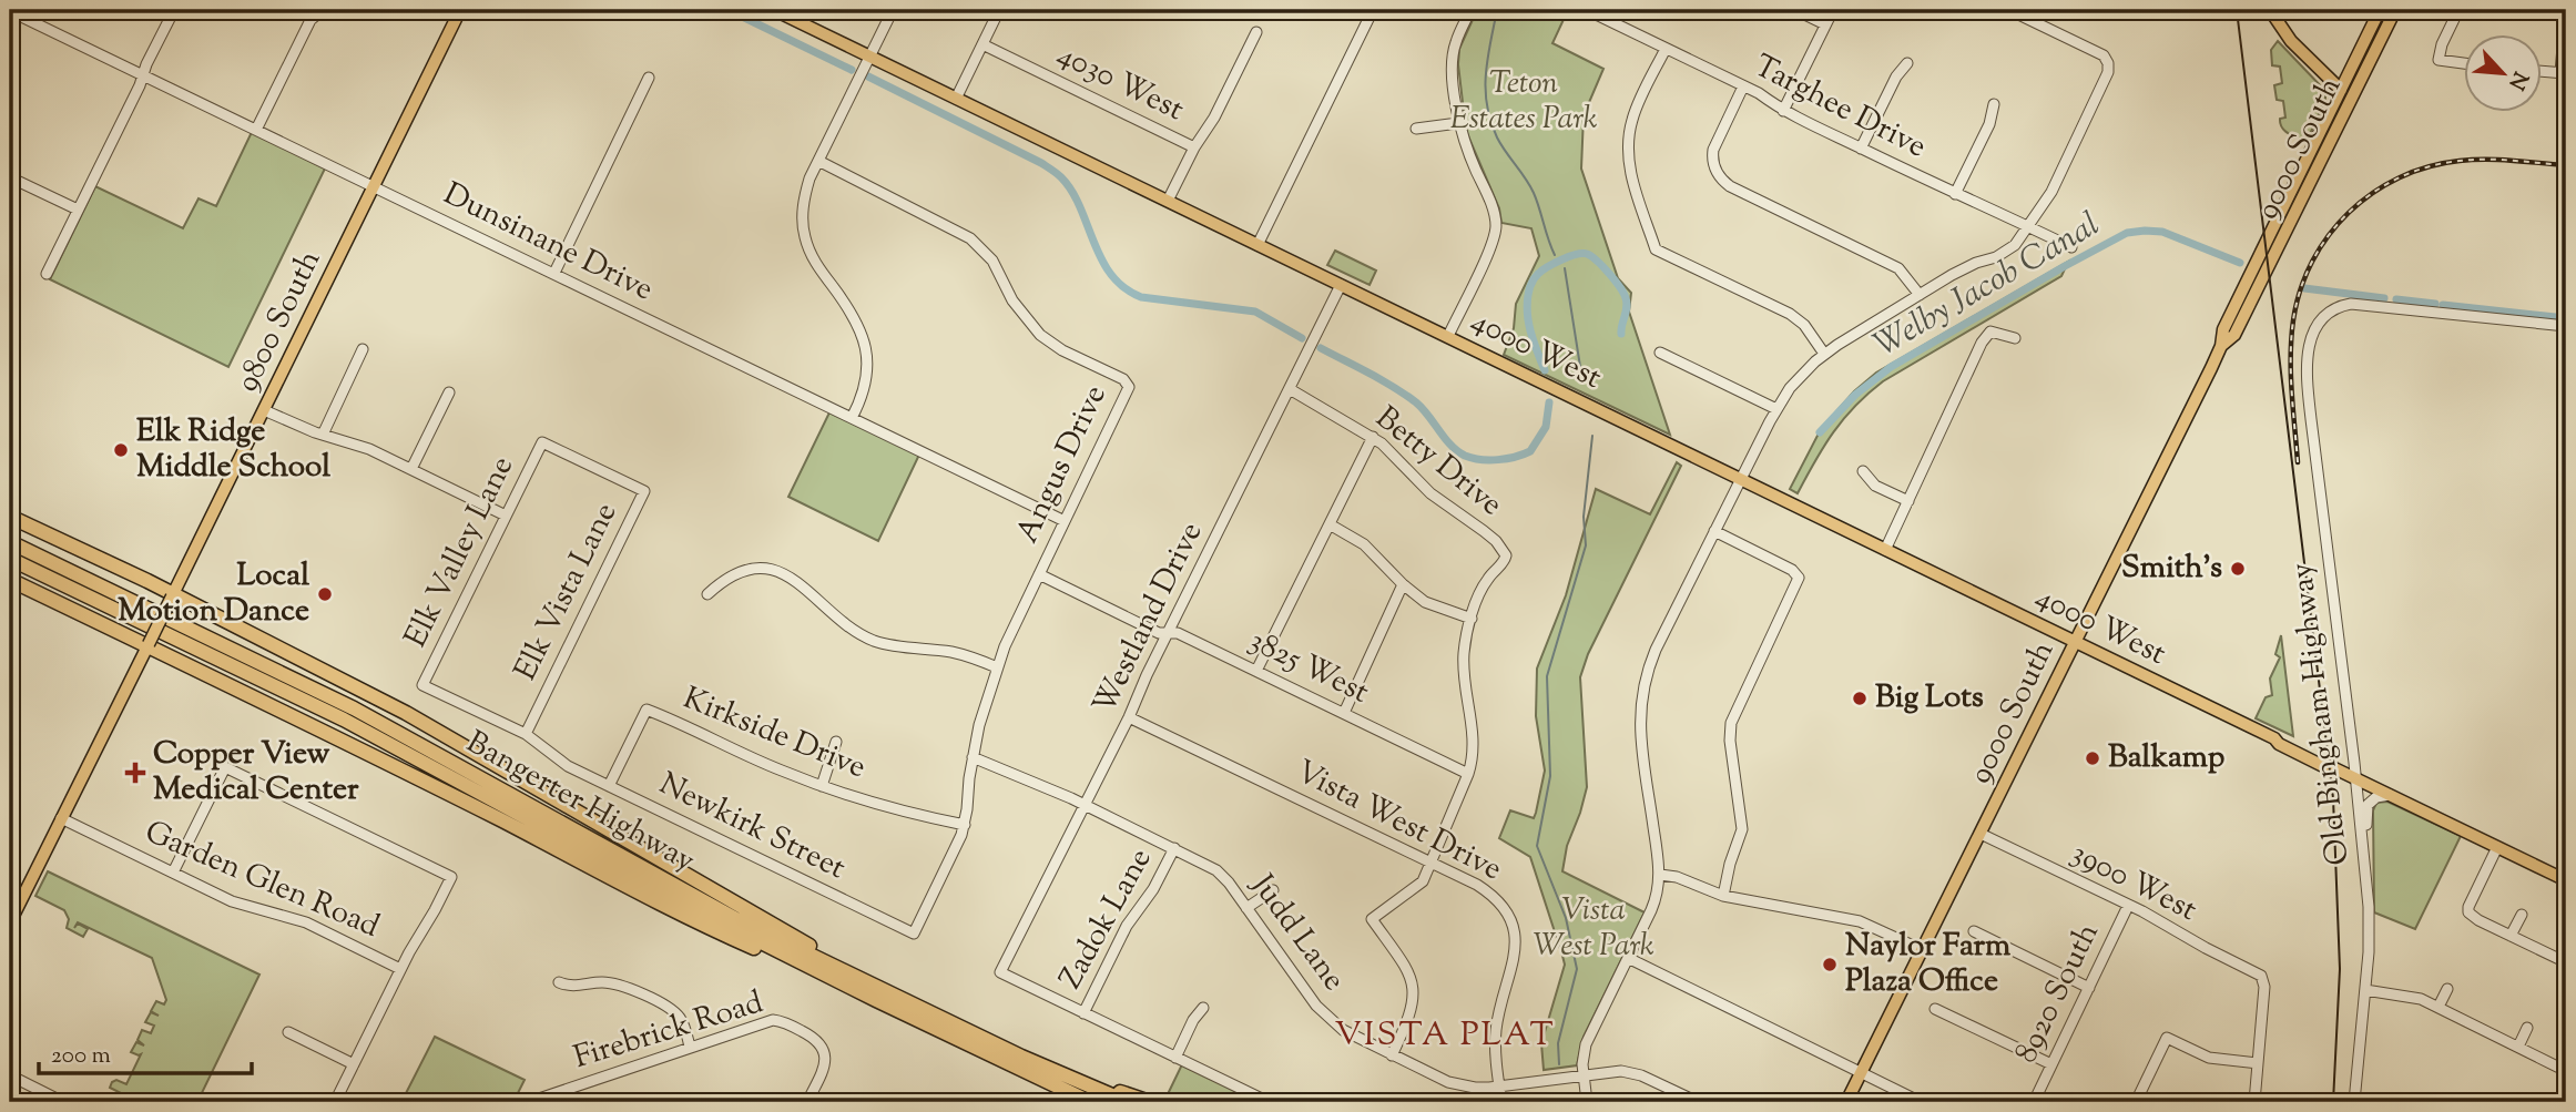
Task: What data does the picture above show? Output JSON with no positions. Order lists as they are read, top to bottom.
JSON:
{
  "streets": {
    "highway": ["Bangerter Highway"],
    "main road": ["9000 South", "9800 South", "4000 West"],
    "street": [
      "4030 West",
      "Targhee Drive",
      "Dunsinane Drive",
      "Betty Drive",
      "Angus Drive",
      "Elk Valley Lane",
      "Elk Vista Lane",
      "Westland Drive",
      "3825 West",
      "Old Bingham Highway",
      "Kirkside Drive",
      "Vista West Drive",
      "Newkirk Street",
      "Garden Glen Road",
      "3900 West",
      "Zadok Lane",
      "Judd Lane",
      "8920 South",
      "Firebrick Road"
    ]
  },
  "crossings": [
    ["9000 South", "4000 West"],
    ["9000 South", "3900 West"],
    ["Dunsinane Drive", "9800 South"],
    ["Dunsinane Drive", "Angus Drive"],
    ["9800 South", "Garden Glen Road"],
    ["4000 West", "Westland Drive"],
    ["4000 West", "Old Bingham Highway"],
    ["Betty Drive", "Westland Drive"],
    ["Angus Drive", "3825 West"],
    ["Angus Drive", "Kirkside Drive"],
    ["Angus Drive", "Newkirk Street"],
    ["Angus Drive", "Judd Lane"],
    ["Elk Valley Lane", "Elk Vista Lane"],
    ["Elk Valley Lane", "Newkirk Street"],
    ["Elk Vista Lane", "Newkirk Street"],
    ["Westland Drive", "3825 West"],
    ["Westland Drive", "Vista West Drive"],
    ["Westland Drive", "Zadok Lane"],
    ["Westland Drive", "Judd Lane"],
    ["Kirkside Drive", "Newkirk Street"],
    ["Vista West Drive", "Judd Lane"],
    ["3900 West", "8920 South"],
    ["Zadok Lane", "Judd Lane"]
  ],
  "districts": ["VISTA PLAT"],
  "water": ["Welby Jacob Canal"],
  "parks": ["Teton Estates Park", "Vista West Park"],
  "places": {
    "other": [
      "Elk Ridge Middle School",
      "Smith's",
      "Local Motion Dance",
      "Big Lots",
      "Balkamp",
      "Naylor Farm Plaza Office"
    ],
    "health": ["Copper View Medical Center"]
  },
  "scale_bar": "200 m",
  "north": "bottom right"
}
